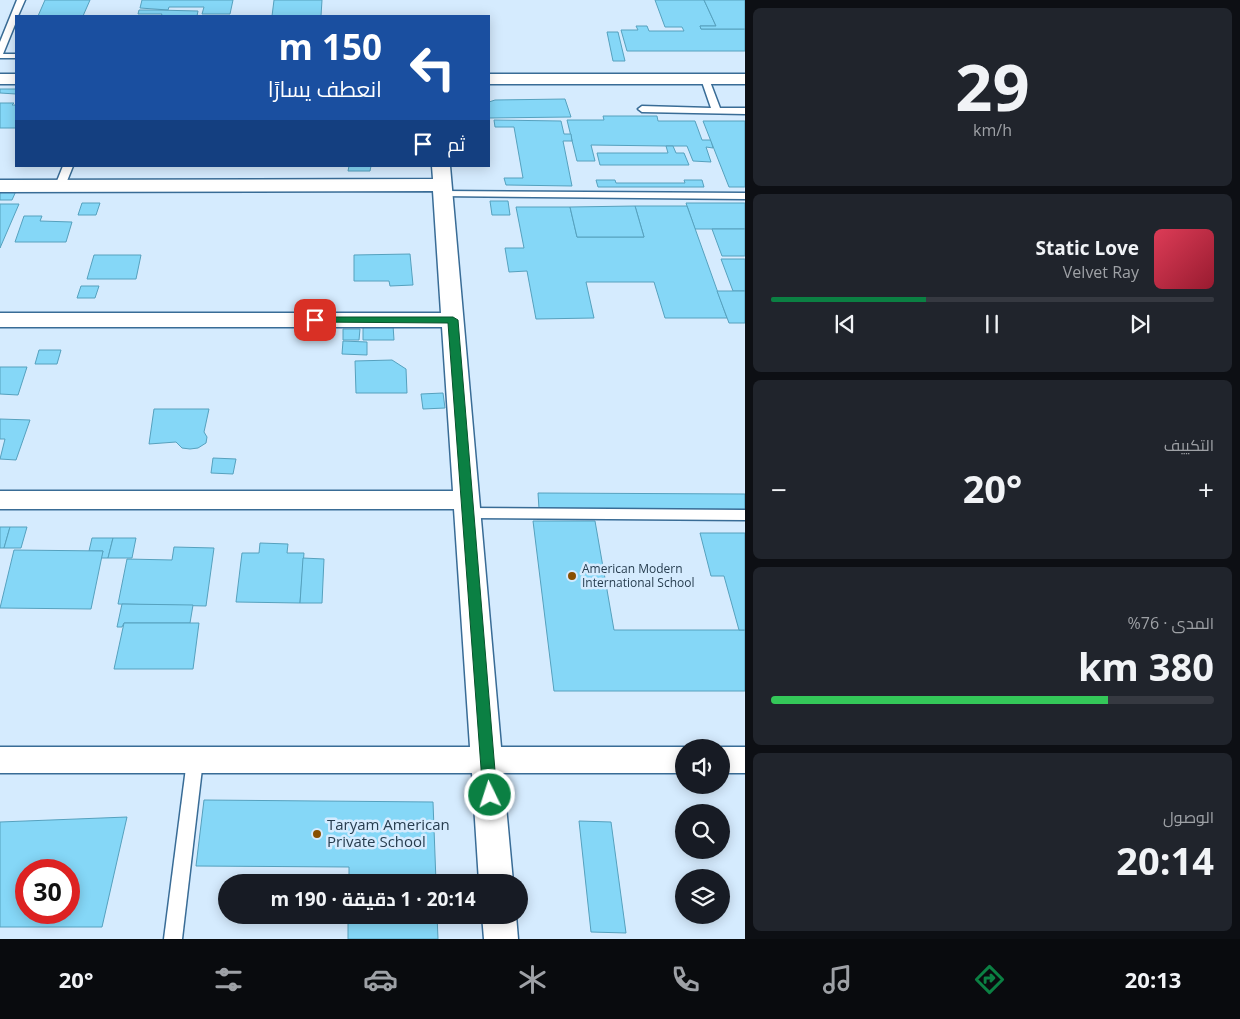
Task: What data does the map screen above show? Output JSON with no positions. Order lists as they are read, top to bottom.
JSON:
{
  "places": ["American Modern International School", "Taryam American Private School"],
  "page": {
    "tile": [
      ["29", "km/h"],
      "التكييف",
      ["المدى · 76%", "380 km"],
      ["الوصول", "20:14"]
    ],
    "turn": ["150 m", "انعطف يسارًا"],
    "then": "ثم",
    "song": ["Static Love", "Velvet Ray"],
    "heat": ["−", "20°", "+"],
    "limit": "30",
    "trip": "20:14 · 1 دقيقة · 190 m",
    "tabs": ["20:13", "20°"]
  }
}
